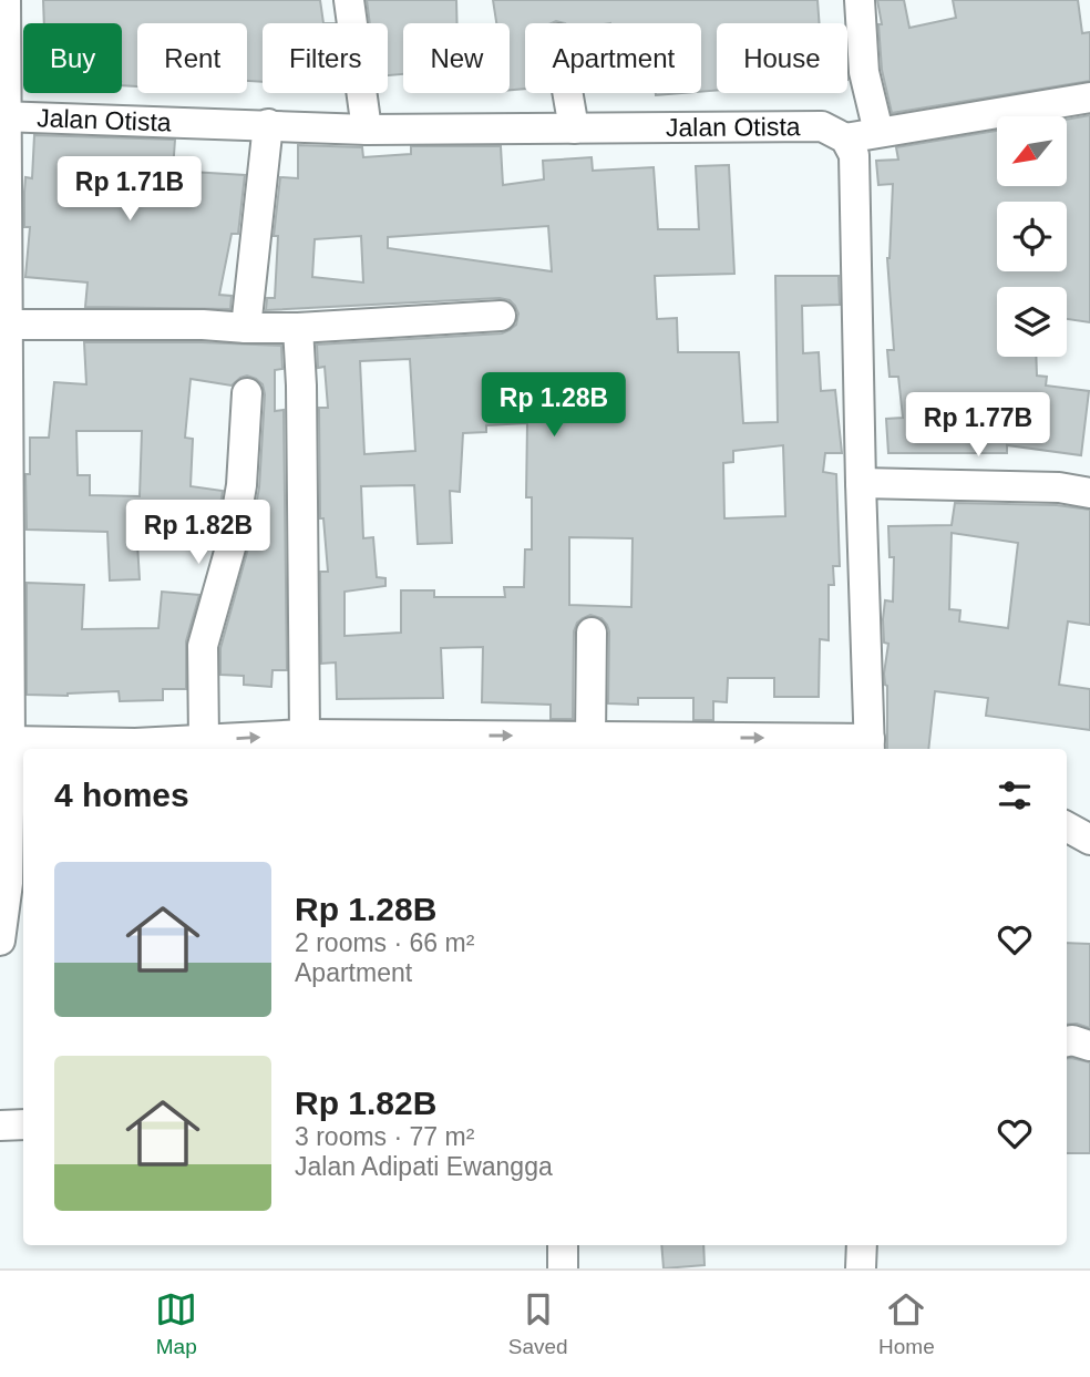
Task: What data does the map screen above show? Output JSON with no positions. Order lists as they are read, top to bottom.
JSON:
{
  "streets": {
    "street": ["Jalan Otista"]
  },
  "north": "bottom left",
  "page": {
    "chip": [
      "Buy",
      "Rent",
      "Filters",
      "New",
      "Apartment",
      "House"
    ],
    "price": [
      "Rp 1.71B",
      "Rp 1.28B",
      "Rp 1.77B",
      "Rp 1.82B"
    ],
    "heading": "4 homes",
    "list": [
      {
        "name": "Rp 1.28B",
        "note": "2 rooms · 66 m² · Apartment"
      },
      {
        "name": "Rp 1.82B",
        "note": "3 rooms · 77 m² · Jalan Adipati Ewangga"
      }
    ],
    "tabs": ["Map", "Saved", "Home"]
  }
}
